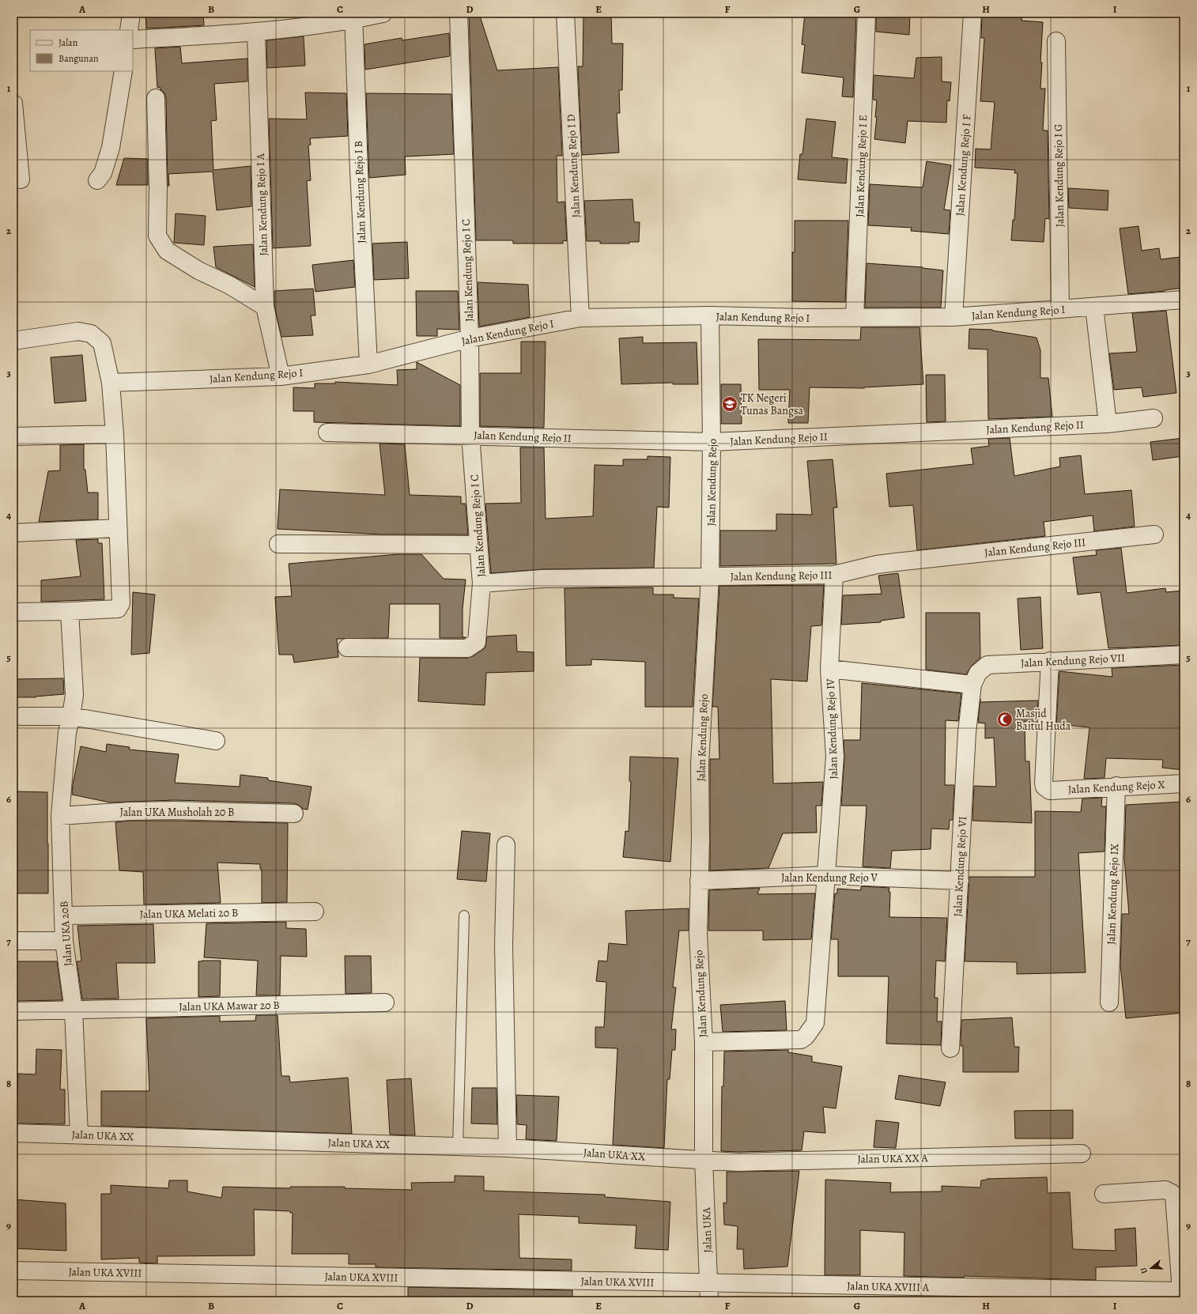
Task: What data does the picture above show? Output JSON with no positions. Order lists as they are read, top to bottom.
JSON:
{
  "streets": {
    "street": [
      "Jalan Kendung Rejo I F",
      "Jalan Kendung Rejo I D",
      "Jalan Kendung Rejo I E",
      "Jalan Kendung Rejo I G",
      "Jalan Kendung Rejo I B",
      "Jalan Kendung Rejo I A",
      "Jalan Kendung Rejo I C",
      "Jalan Kendung Rejo I",
      "Jalan Kendung Rejo II",
      "Jalan Kendung Rejo",
      "Jalan Kendung Rejo III",
      "Jalan Kendung Rejo VII",
      "Jalan Kendung Rejo IV",
      "Jalan Kendung Rejo X",
      "Jalan UKA Musholah 20 B",
      "Jalan Kendung Rejo VI",
      "Jalan Kendung Rejo V",
      "Jalan Kendung Rejo IX",
      "Jalan UKA Melati 20 B",
      "Jalan UKA 20B",
      "Jalan UKA Mawar 20 B",
      "Jalan UKA XX",
      "Jalan UKA XX A",
      "Jalan UKA",
      "Jalan UKA XVIII",
      "Jalan UKA XVIII A"
    ]
  },
  "crossings": [
    ["Jalan Kendung Rejo I F", "Jalan Kendung Rejo I"],
    ["Jalan Kendung Rejo I D", "Jalan Kendung Rejo I"],
    ["Jalan Kendung Rejo I E", "Jalan Kendung Rejo I"],
    ["Jalan Kendung Rejo I G", "Jalan Kendung Rejo I"],
    ["Jalan Kendung Rejo I B", "Jalan Kendung Rejo I"],
    ["Jalan Kendung Rejo I A", "Jalan Kendung Rejo I"],
    ["Jalan Kendung Rejo I C", "Jalan Kendung Rejo I"],
    ["Jalan Kendung Rejo I C", "Jalan Kendung Rejo II"],
    ["Jalan Kendung Rejo I C", "Jalan Kendung Rejo III"],
    ["Jalan Kendung Rejo I", "Jalan Kendung Rejo"],
    ["Jalan Kendung Rejo II", "Jalan Kendung Rejo"],
    ["Jalan Kendung Rejo", "Jalan Kendung Rejo III"],
    ["Jalan Kendung Rejo", "Jalan Kendung Rejo IV"],
    ["Jalan Kendung Rejo", "Jalan Kendung Rejo V"],
    ["Jalan Kendung Rejo", "Jalan UKA XX"],
    ["Jalan Kendung Rejo", "Jalan UKA XX A"],
    ["Jalan Kendung Rejo", "Jalan UKA"],
    ["Jalan Kendung Rejo VII", "Jalan Kendung Rejo IV"],
    ["Jalan Kendung Rejo VII", "Jalan Kendung Rejo X"],
    ["Jalan Kendung Rejo VII", "Jalan Kendung Rejo VI"],
    ["Jalan Kendung Rejo IV", "Jalan Kendung Rejo VI"],
    ["Jalan Kendung Rejo IV", "Jalan Kendung Rejo V"],
    ["Jalan Kendung Rejo X", "Jalan Kendung Rejo IX"],
    ["Jalan UKA Musholah 20 B", "Jalan UKA 20B"],
    ["Jalan Kendung Rejo VI", "Jalan Kendung Rejo V"],
    ["Jalan UKA Melati 20 B", "Jalan UKA 20B"],
    ["Jalan UKA 20B", "Jalan UKA Mawar 20 B"],
    ["Jalan UKA 20B", "Jalan UKA XX"],
    ["Jalan UKA XX", "Jalan UKA XX A"],
    ["Jalan UKA XX", "Jalan UKA"],
    ["Jalan UKA XX A", "Jalan UKA"],
    ["Jalan UKA", "Jalan UKA XVIII"],
    ["Jalan UKA", "Jalan UKA XVIII A"],
    ["Jalan UKA XVIII", "Jalan UKA XVIII A"]
  ],
  "places": {
    "school or university": ["TK Negeri Tunas Bangsa"],
    "mosque": ["Masjid Baitul Huda"]
  },
  "legend": ["Jalan", "Bangunan"],
  "north": "left",
  "grid": {
    "columns": [
      "A",
      "B",
      "C",
      "D",
      "E",
      "F",
      "G",
      "H",
      "I"
    ],
    "rows": [
      "1",
      "2",
      "3",
      "4",
      "5",
      "6",
      "7",
      "8",
      "9"
    ]
  }
}
